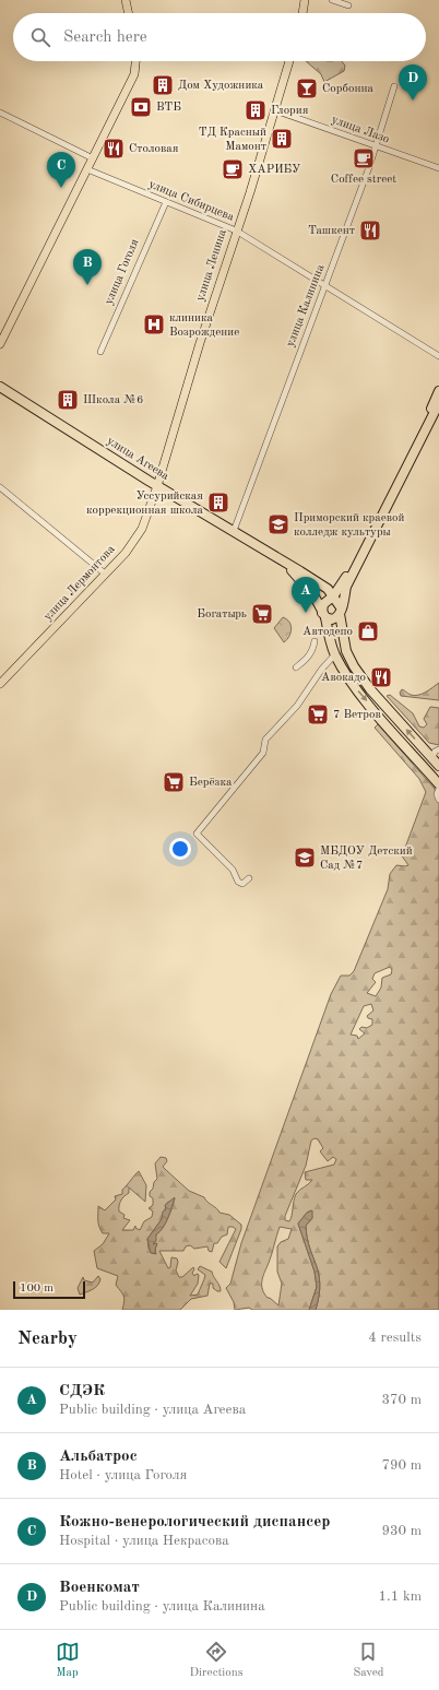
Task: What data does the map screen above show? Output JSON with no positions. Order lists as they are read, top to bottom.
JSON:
{
  "streets": {
    "highway": ["улица Агеева"],
    "main road": ["улица Ленина", "улица Лермонтова"],
    "street": [
      "улица Лазо",
      "улица Сибирцева",
      "улица Гоголя",
      "улица Калинина"
    ]
  },
  "crossings": [
    ["улица Лазо", "улица Ленина"],
    ["улица Лазо", "улица Калинина"],
    ["улица Сибирцева", "улица Ленина"],
    ["улица Сибирцева", "улица Гоголя"],
    ["улица Сибирцева", "улица Калинина"],
    ["улица Ленина", "улица Агеева"],
    ["улица Ленина", "улица Лермонтова"],
    ["улица Калинина", "улица Агеева"],
    ["улица Агеева", "улица Лермонтова"]
  ],
  "places": {
    "building": [
      "Дом Художника",
      "Глория",
      "ТД Красный Мамонт",
      "Школа №6",
      "Уссурийская коррекционная школа"
    ],
    "bar": ["Сорбонна"],
    "bank": ["ВТБ"],
    "restaurant": ["Столовая", "Ташкент", "Авокадо"],
    "cafe": ["Coffee street", "ХАРИБУ"],
    "hospital": ["клиника Возрождение"],
    "school or university": ["Приморский краевой колледж культуры", "МБДОУ Детский Сад №7"],
    "supermarket": ["Богатырь", "7 Ветров", "Берёзка"],
    "shop": ["Автодепо"]
  },
  "scale_bar": "100 m",
  "page": {
    "search": "Search here",
    "pins": [
      "D",
      "C",
      "B",
      "A"
    ],
    "scale": "100 m",
    "heading": ["Nearby", "4 results"],
    "list": [
      {
        "mark": "A",
        "name": "СДЭК",
        "note": "Public building · улица Агеева",
        "value": "370 m"
      },
      {
        "mark": "B",
        "name": "Альбатрос",
        "note": "Hotel · улица Гоголя",
        "value": "790 m"
      },
      {
        "mark": "C",
        "name": "Кожно-венерологический диспансер",
        "note": "Hospital · улица Некрасова",
        "value": "930 m"
      },
      {
        "mark": "D",
        "name": "Военкомат",
        "note": "Public building · улица Калинина",
        "value": "1.1 km"
      }
    ],
    "nav": ["Map", "Directions", "Saved"]
  }
}
